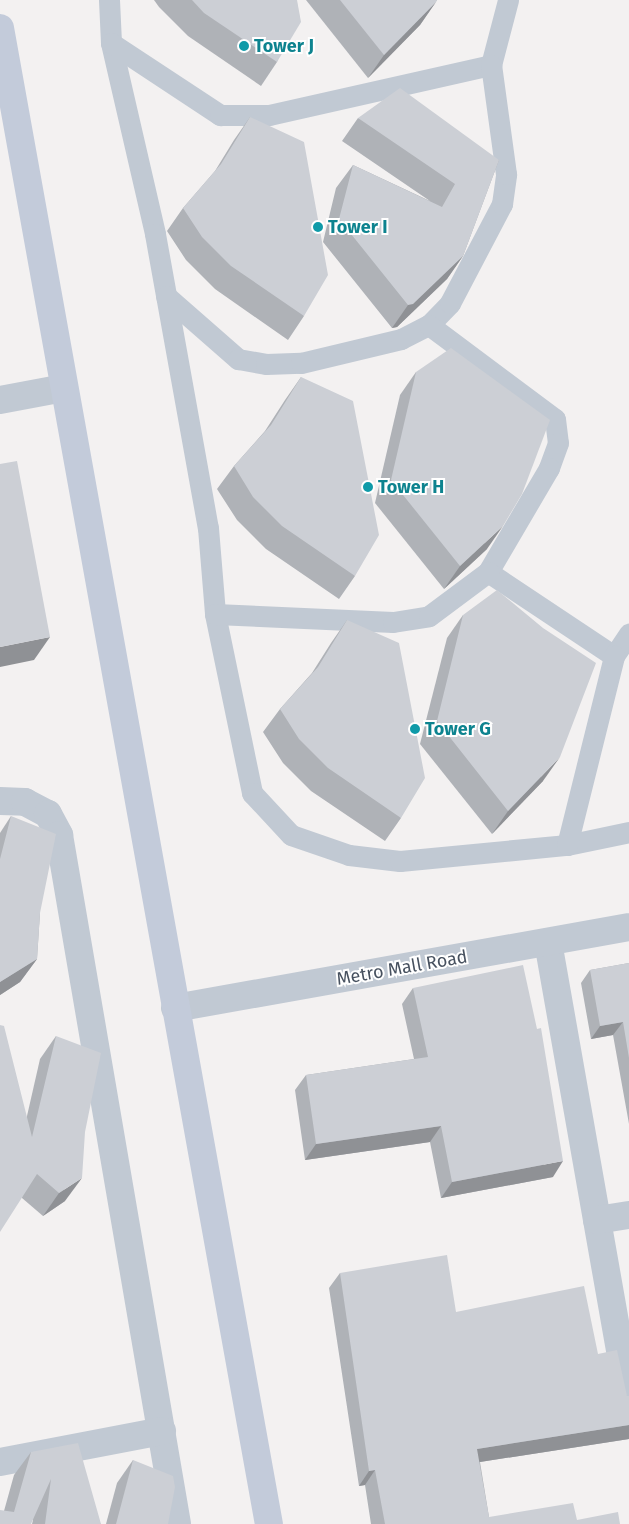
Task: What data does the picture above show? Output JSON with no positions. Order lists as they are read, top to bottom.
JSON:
{
  "streets": {
    "street": ["Metro Mall Road"]
  },
  "places": [
    "Tower J",
    "Tower I",
    "Tower H",
    "Tower G"
  ]
}
